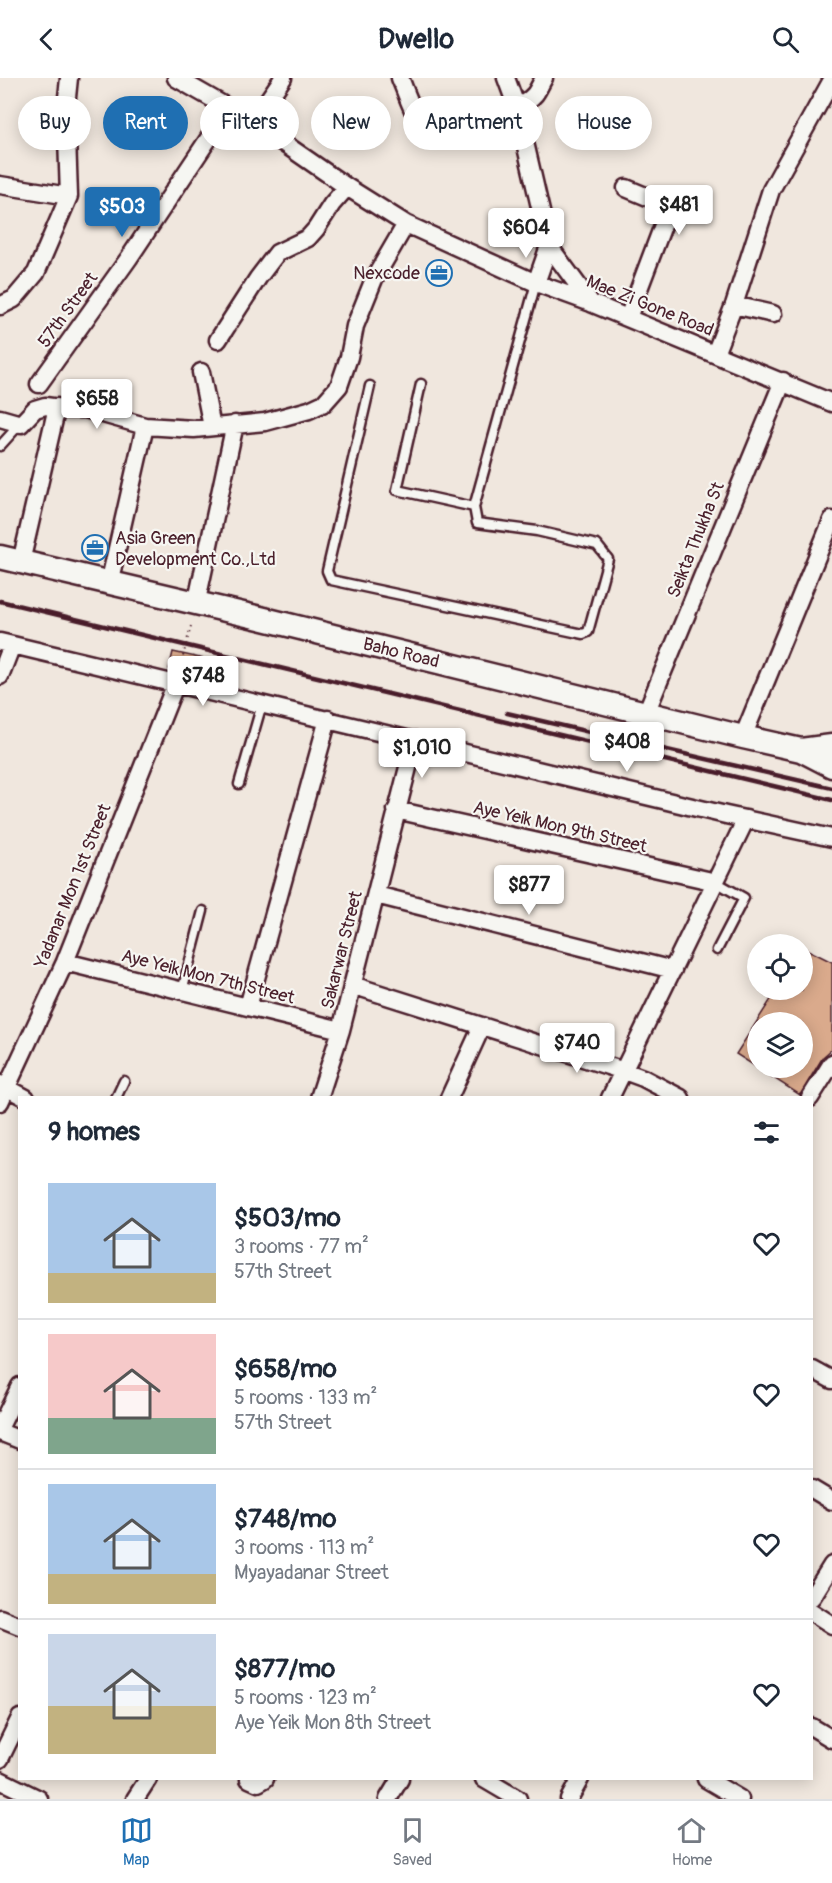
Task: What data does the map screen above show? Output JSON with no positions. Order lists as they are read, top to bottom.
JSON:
{
  "streets": {
    "main road": ["Baho Road"],
    "street": [
      "Mae Zi Gone Road",
      "57th Street",
      "Seikta Thukha St",
      "Aye Yeik Mon 9th Street",
      "Yadanar Mon 1st Street",
      "Sakarwar Street",
      "Aye Yeik Mon 7th Street"
    ]
  },
  "crossings": [
    ["Mae Zi Gone Road", "Seikta Thukha St"],
    ["Seikta Thukha St", "Baho Road"],
    ["Aye Yeik Mon 9th Street", "Sakarwar Street"],
    ["Yadanar Mon 1st Street", "Aye Yeik Mon 7th Street"],
    ["Sakarwar Street", "Aye Yeik Mon 7th Street"]
  ],
  "places": {
    "office": ["Nexcode", "Asia Green Development Co.,Ltd"]
  },
  "page": {
    "header": "Dwello",
    "chip": [
      "Buy",
      "Rent",
      "Filters",
      "New",
      "Apartment",
      "House"
    ],
    "price": [
      "$481",
      "$503",
      "$604",
      "$658",
      "$748",
      "$408",
      "$1,010",
      "$877",
      "$740"
    ],
    "heading": "9 homes",
    "list": [
      {
        "name": "$503/mo",
        "note": "3 rooms · 77 m² · 57th Street"
      },
      {
        "name": "$658/mo",
        "note": "5 rooms · 133 m² · 57th Street"
      },
      {
        "name": "$748/mo",
        "note": "3 rooms · 113 m² · Myayadanar Street"
      },
      {
        "name": "$877/mo",
        "note": "5 rooms · 123 m² · Aye Yeik Mon 8th Street"
      }
    ],
    "tabs": ["Map", "Saved", "Home"]
  }
}
